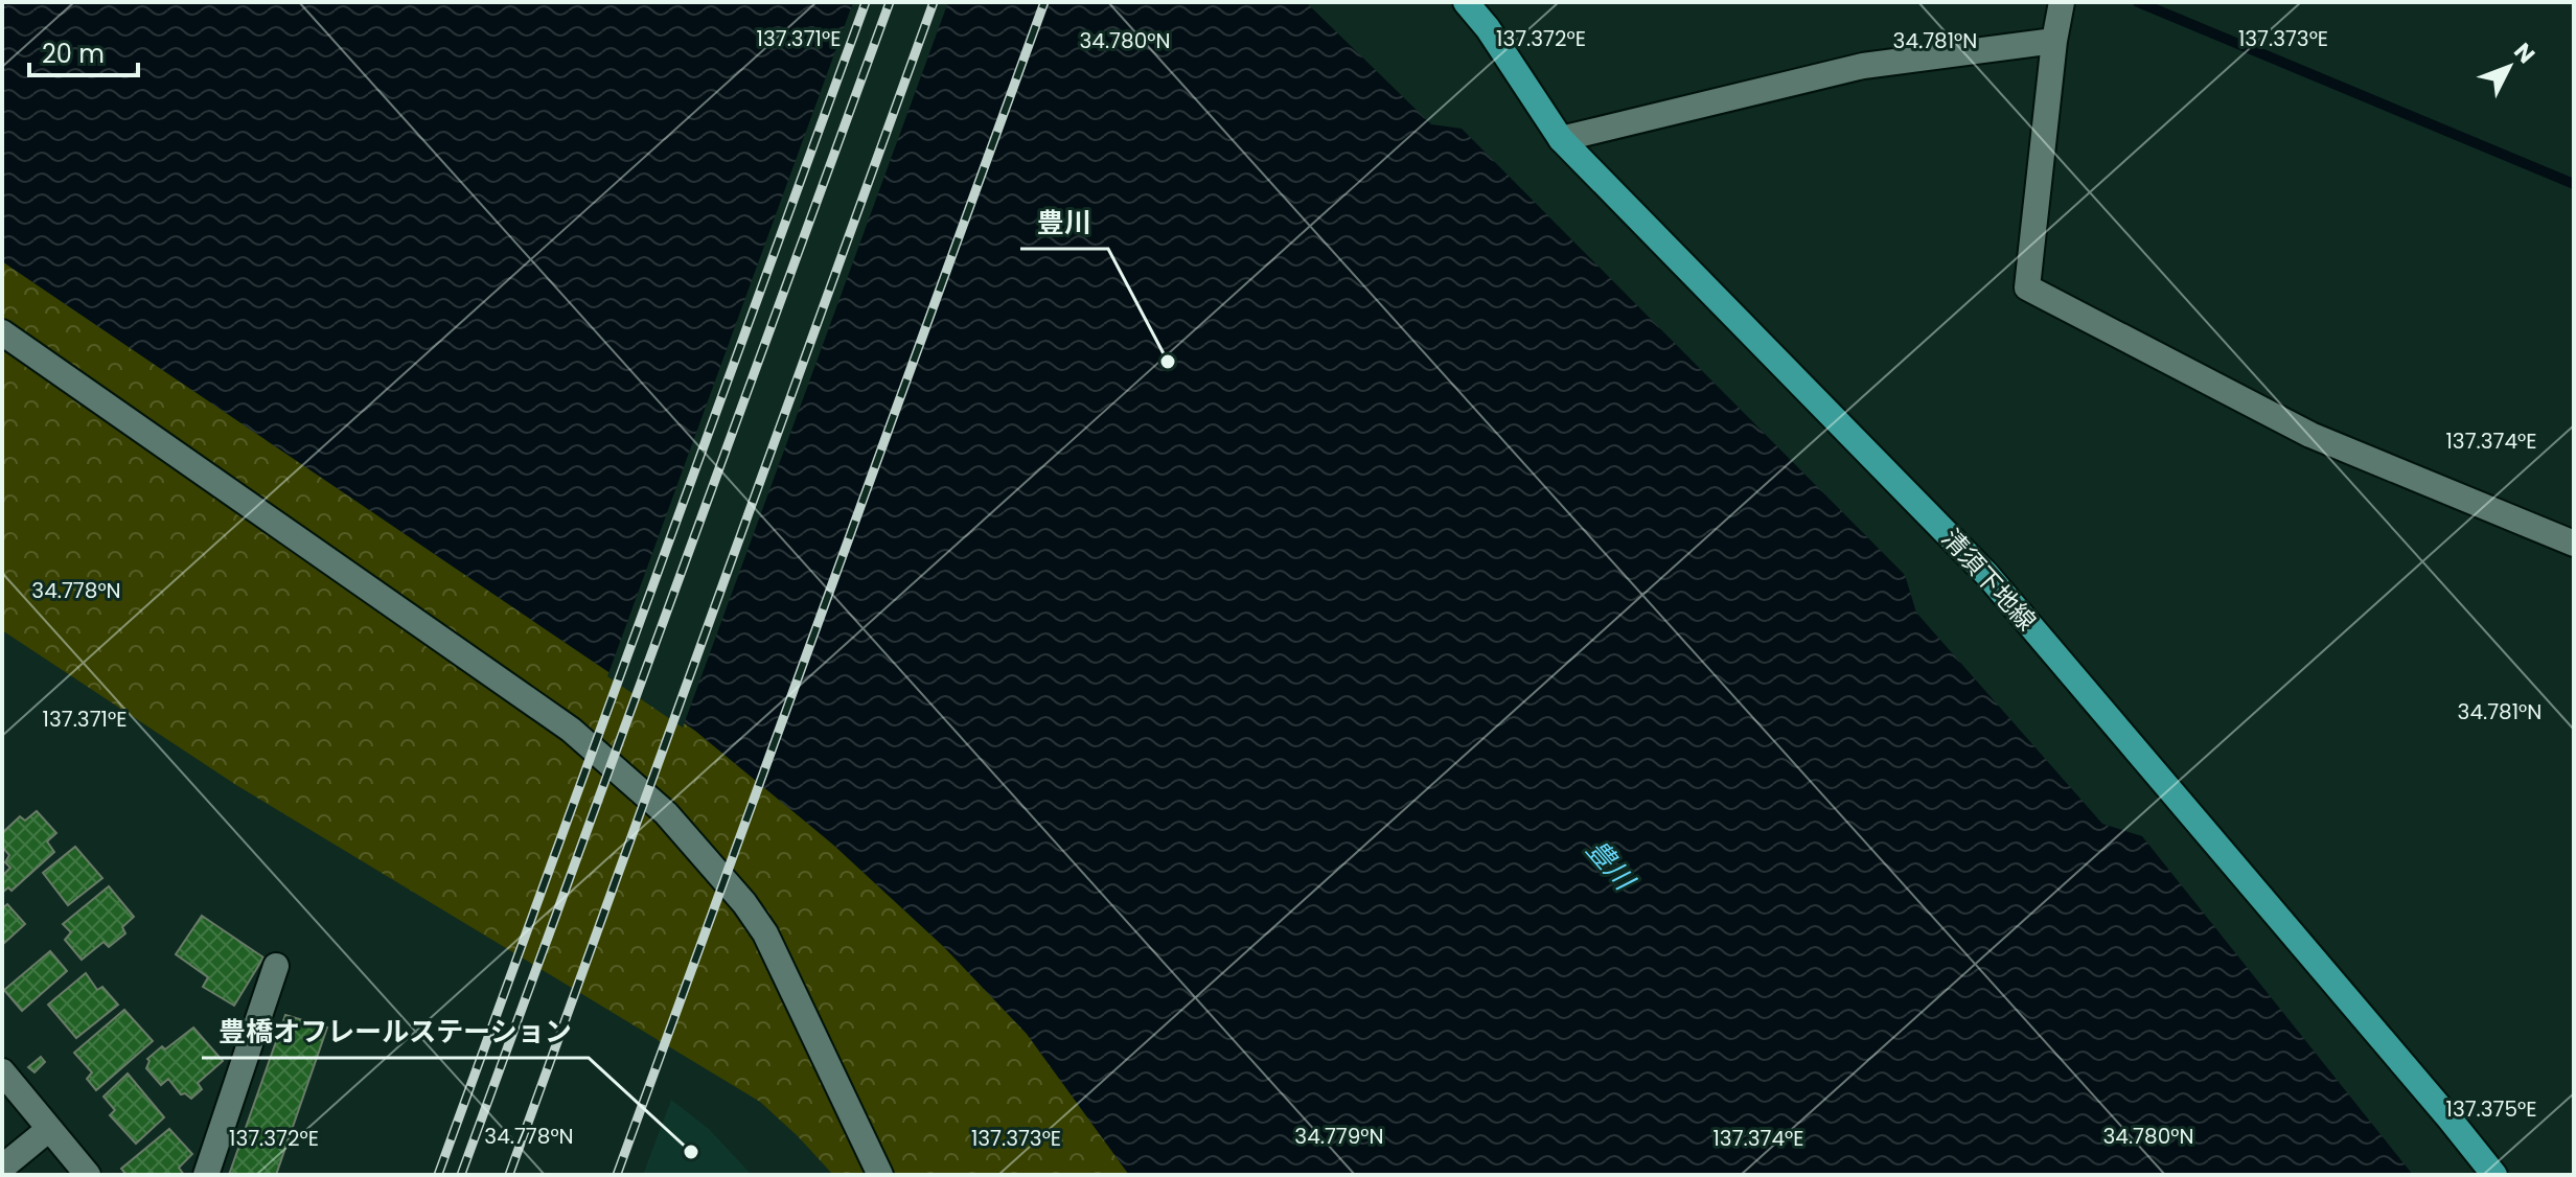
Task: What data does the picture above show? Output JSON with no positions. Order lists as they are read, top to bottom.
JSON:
{
  "streets": {
    "main road": ["清須下地線"]
  },
  "water": ["豊川"],
  "places": ["豊川", "豊橋オフレールステーション"],
  "scale_bar": "20 m",
  "north": "top right",
  "coordinates": [
    "137.371°E",
    "137.372°E",
    "137.373°E",
    "34.780°N",
    "34.781°N",
    "137.374°E",
    "34.778°N",
    "137.375°E",
    "34.779°N"
  ]
}
